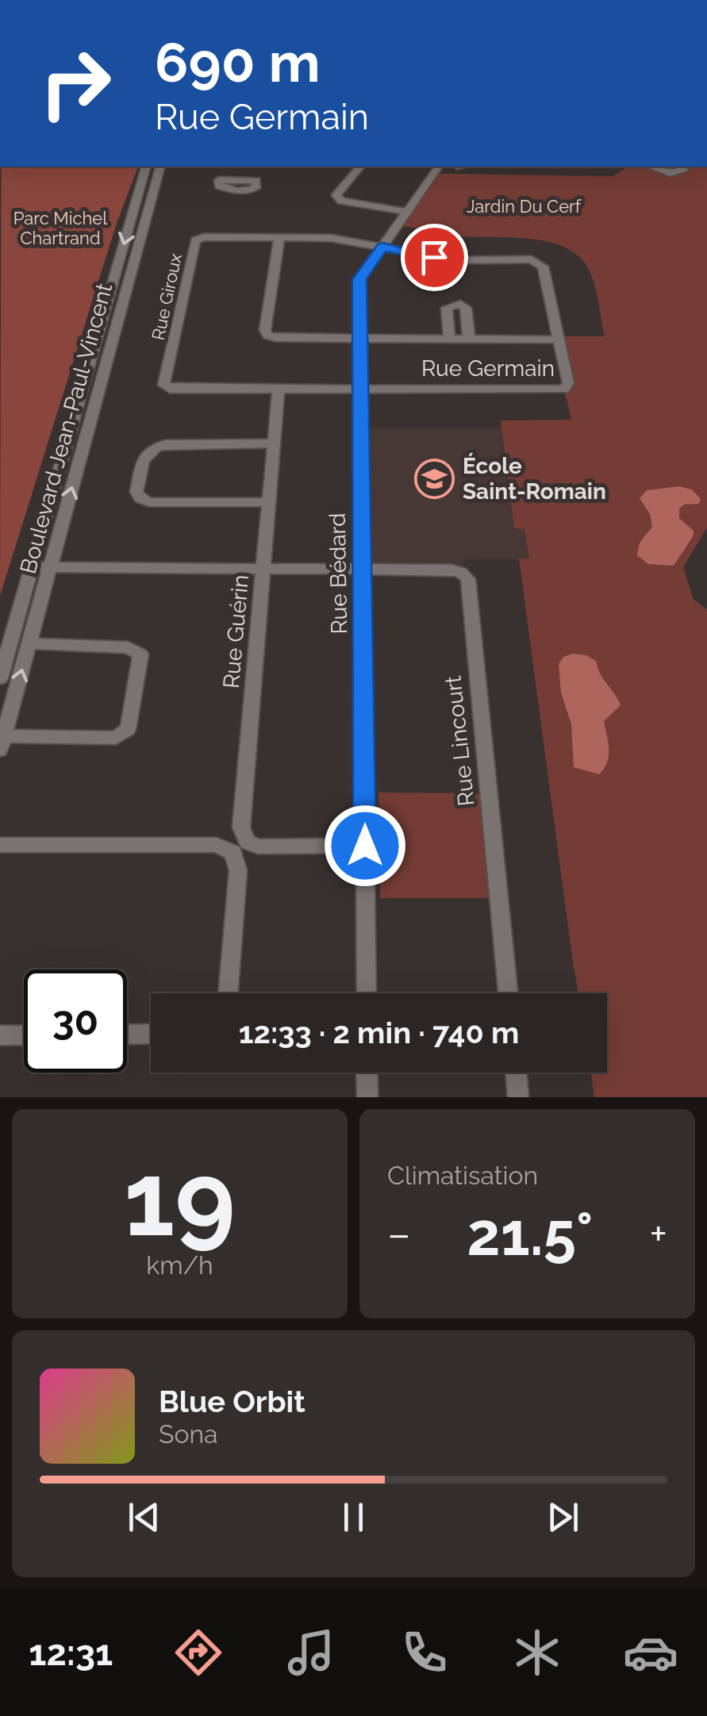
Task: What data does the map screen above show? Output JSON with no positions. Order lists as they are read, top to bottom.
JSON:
{
  "streets": {
    "street": [
      "Rue Giroux",
      "Rue Germain",
      "Boulevard Jean-Paul-Vincent",
      "Rue Bédard",
      "Rue Guérin",
      "Rue Lincourt"
    ]
  },
  "crossings": [
    ["Rue Giroux", "Rue Germain"],
    ["Rue Giroux", "Rue Bédard"],
    ["Rue Giroux", "Rue Guérin"],
    ["Rue Germain", "Rue Bédard"],
    ["Boulevard Jean-Paul-Vincent", "Rue Lincourt"],
    ["Rue Bédard", "Rue Guérin"],
    ["Rue Bédard", "Rue Lincourt"],
    ["Rue Guérin", "Rue Lincourt"]
  ],
  "parks": ["Jardin Du Cerf", "Parc Michel Chartrand"],
  "places": {
    "school or university": ["École Saint-Romain"]
  },
  "page": {
    "turn": ["690 m", "Rue Germain"],
    "limit": "30",
    "trip": "12:33 · 2 min · 740 m",
    "tile": [
      ["19", "km/h"],
      "Climatisation"
    ],
    "heat": ["−", "21.5°", "+"],
    "song": ["Blue Orbit", "Sona"],
    "tabs": "12:31"
  }
}
